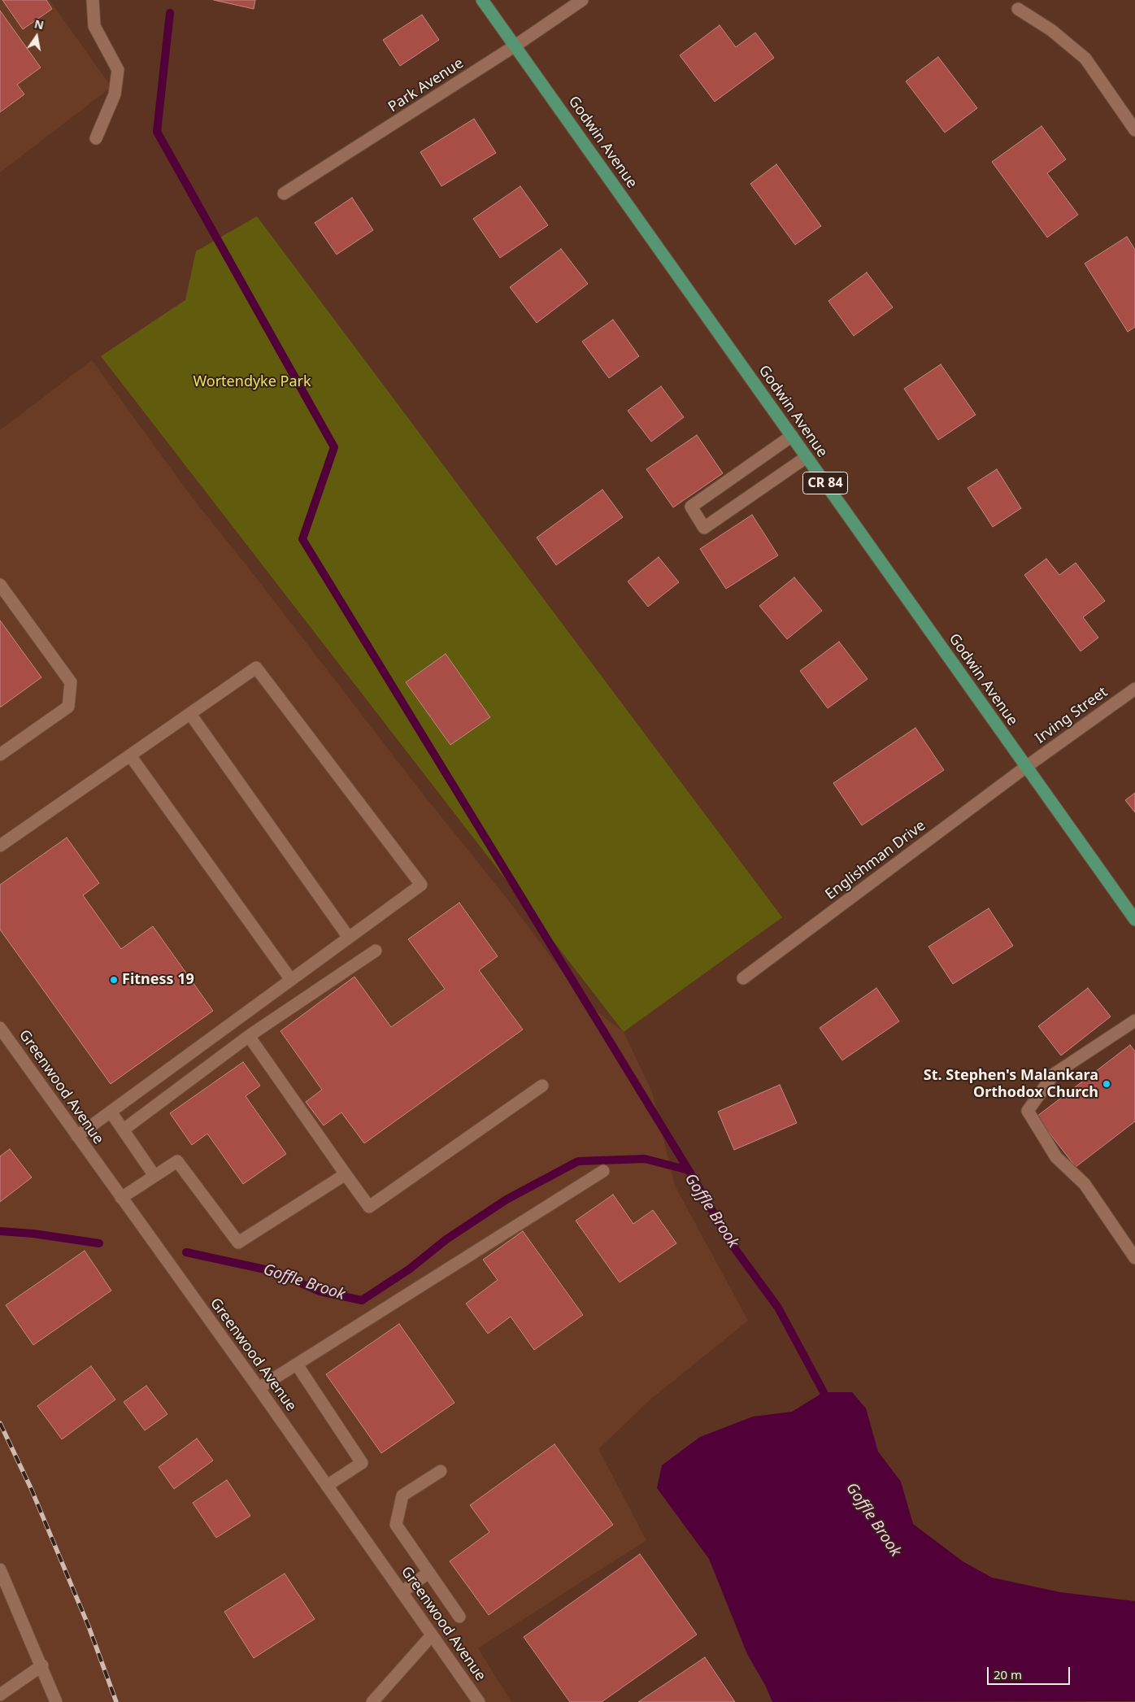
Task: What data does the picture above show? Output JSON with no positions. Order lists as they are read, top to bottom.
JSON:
{
  "streets": {
    "main road": ["Godwin Avenue", "CR 84"],
    "street": [
      "Park Avenue",
      "Irving Street",
      "Englishman Drive",
      "Greenwood Avenue"
    ]
  },
  "crossings": [
    ["Park Avenue", "Godwin Avenue"],
    ["Godwin Avenue", "Irving Street"],
    ["Godwin Avenue", "Englishman Drive"],
    ["Irving Street", "Englishman Drive"]
  ],
  "water": ["Goffle Brook"],
  "parks": ["Wortendyke Park"],
  "places": ["Fitness 19", "St. Stephen's Malankara Orthodox Church"],
  "scale_bar": "20 m",
  "north": "top"
}
